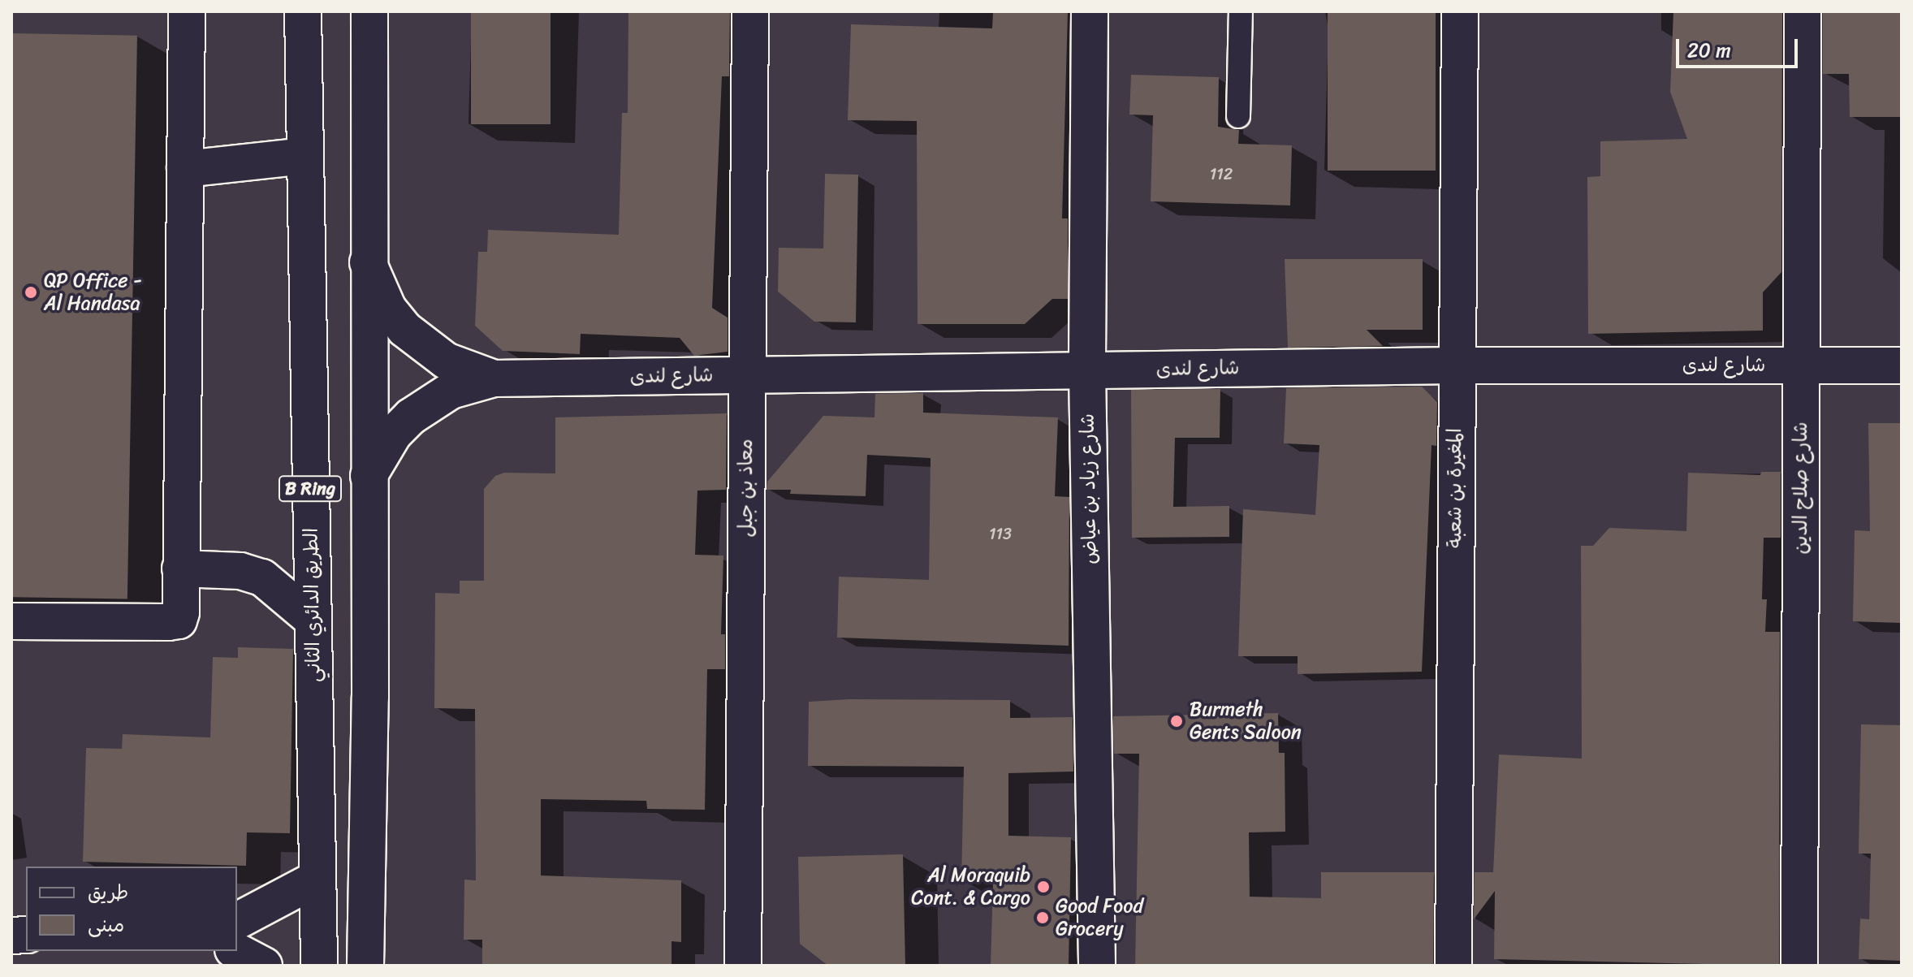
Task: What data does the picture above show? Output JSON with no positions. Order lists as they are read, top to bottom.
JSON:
{
  "streets": {
    "street": [
      "شارع لندى",
      "معاذ بن جبل",
      "المغيرة بن شعبة",
      "شارع صلاح الدين",
      "B Ring",
      "شارع زياد بن عياض",
      "الطريق الدائري الثاني"
    ]
  },
  "crossings": [
    ["شارع لندى", "معاذ بن جبل"],
    ["شارع لندى", "المغيرة بن شعبة"],
    ["شارع لندى", "شارع صلاح الدين"],
    ["شارع لندى", "B Ring"],
    ["شارع لندى", "شارع زياد بن عياض"]
  ],
  "places": [
    "QP Office - Al Handasa",
    "Burmeth Gents Saloon",
    "Al Moraquib Cont. & Cargo",
    "Good Food Grocery"
  ],
  "house_numbers": ["112", "113"],
  "legend": ["طريق", "مبنى"],
  "scale_bar": "20 m"
}
